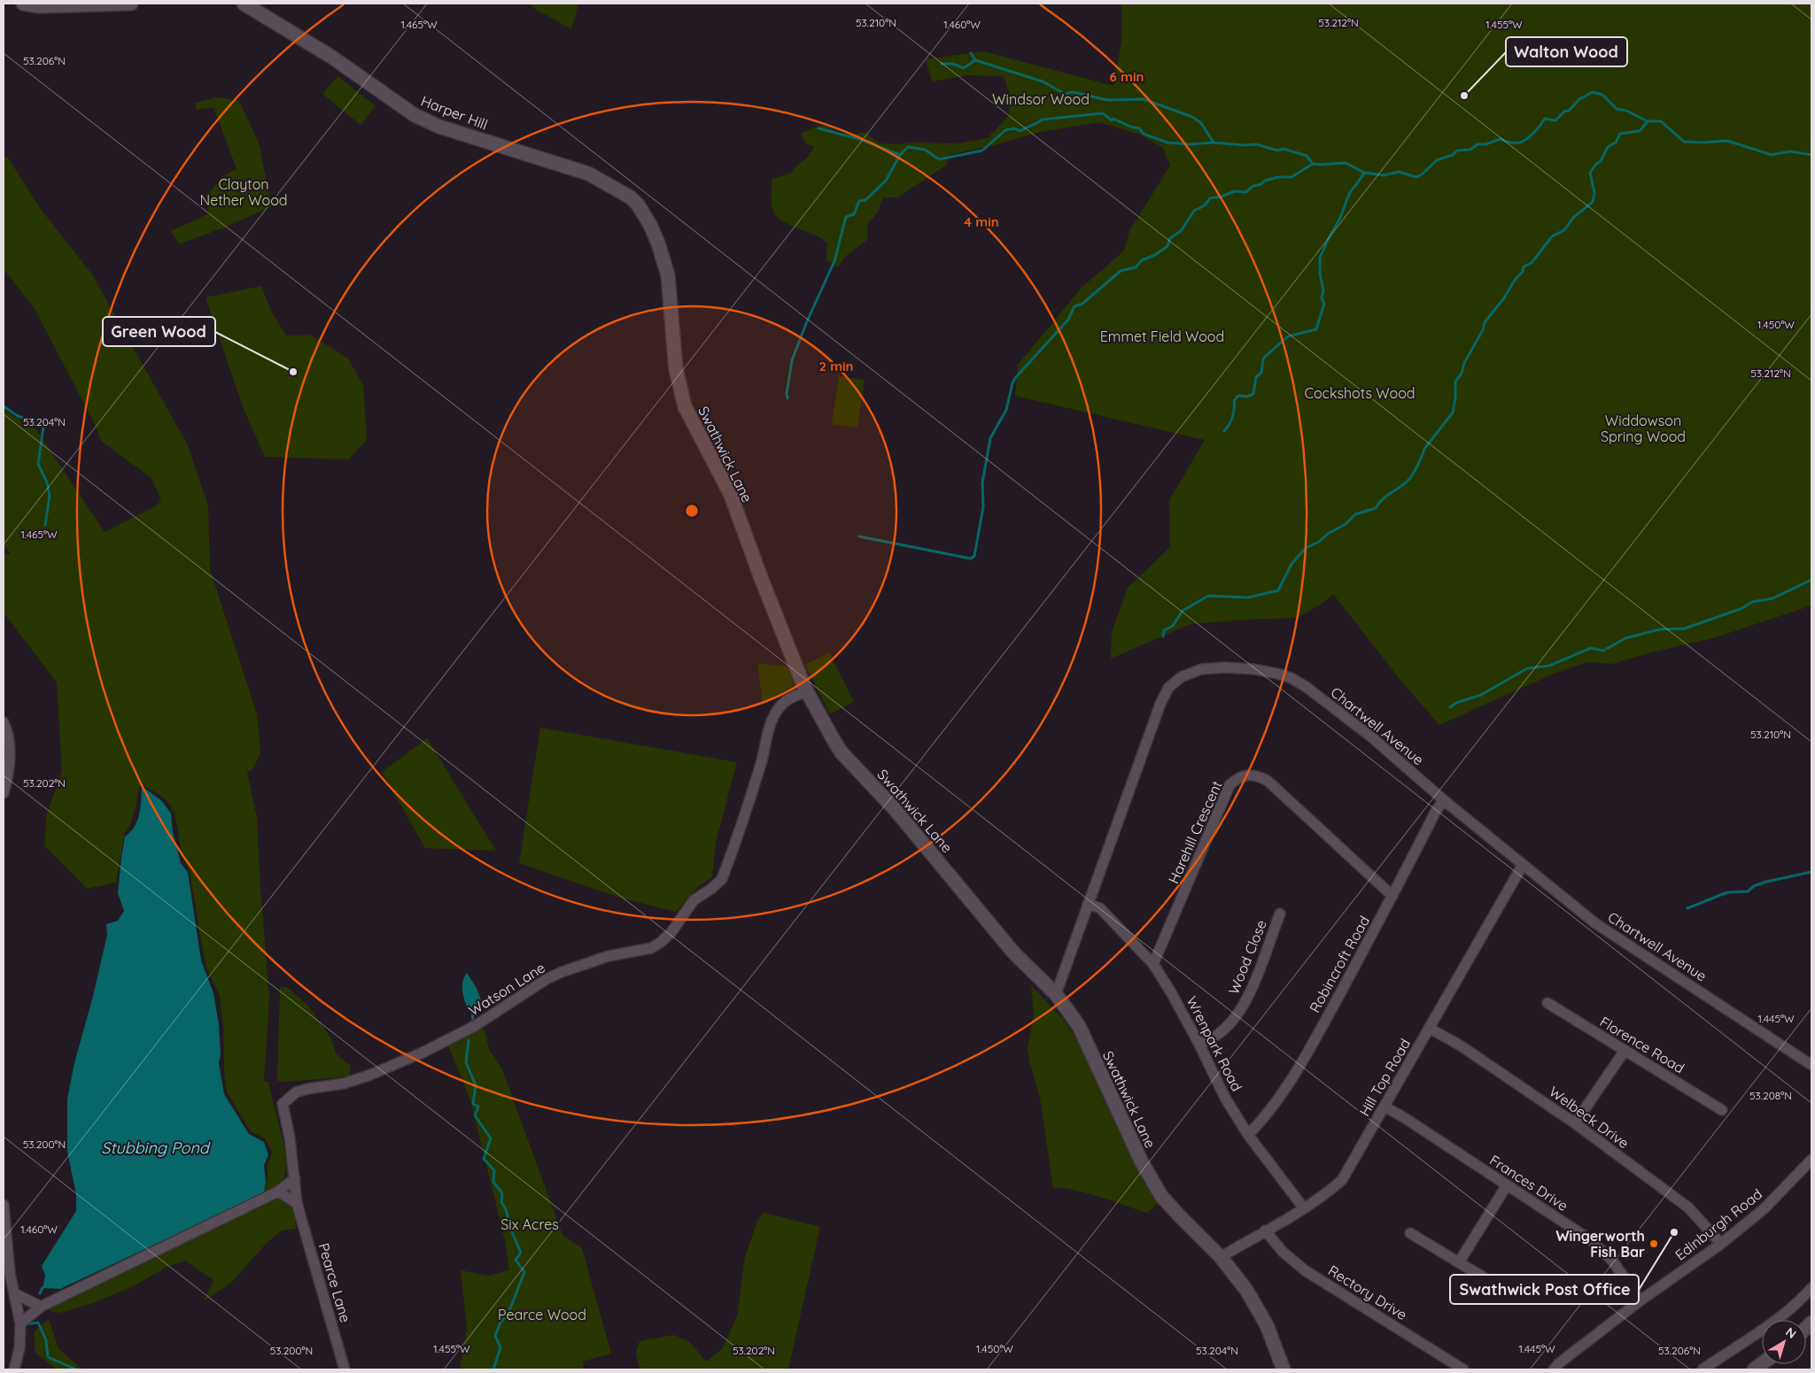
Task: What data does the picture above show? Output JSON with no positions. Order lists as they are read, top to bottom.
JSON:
{
  "streets": {
    "street": [
      "Harper Hill",
      "Swathwick Lane",
      "Chartwell Avenue",
      "Harehill Crescent",
      "Wood Close",
      "Robincroft Road",
      "Watson Lane",
      "Wrenpark Road",
      "Florence Road",
      "Hill Top Road",
      "Welbeck Drive",
      "Frances Drive",
      "Edinburgh Road",
      "Pearce Lane",
      "Rectory Drive"
    ]
  },
  "crossings": [
    ["Harper Hill", "Swathwick Lane"],
    ["Swathwick Lane", "Chartwell Avenue"],
    ["Swathwick Lane", "Watson Lane"],
    ["Swathwick Lane", "Hill Top Road"],
    ["Chartwell Avenue", "Robincroft Road"],
    ["Chartwell Avenue", "Wrenpark Road"],
    ["Chartwell Avenue", "Hill Top Road"],
    ["Harehill Crescent", "Robincroft Road"],
    ["Harehill Crescent", "Wrenpark Road"],
    ["Wood Close", "Wrenpark Road"],
    ["Robincroft Road", "Wrenpark Road"],
    ["Watson Lane", "Pearce Lane"],
    ["Wrenpark Road", "Hill Top Road"],
    ["Hill Top Road", "Welbeck Drive"],
    ["Hill Top Road", "Frances Drive"],
    ["Hill Top Road", "Rectory Drive"],
    ["Welbeck Drive", "Edinburgh Road"],
    ["Frances Drive", "Edinburgh Road"]
  ],
  "water": ["Stubbing Pond"],
  "parks": [
    "Windsor Wood",
    "Clayton Nether Wood",
    "Emmet Field Wood",
    "Cockshots Wood",
    "Widdowson Spring Wood",
    "Six Acres",
    "Pearce Wood"
  ],
  "places": [
    "Walton Wood",
    "Green Wood",
    "Swathwick Post Office",
    "Wingerworth Fish Bar"
  ],
  "north": "top right",
  "coordinates": [
    "53.210°N",
    "53.212°N",
    "1.465°W",
    "1.460°W",
    "1.455°W",
    "53.206°N",
    "1.450°W",
    "53.204°N",
    "53.202°N",
    "1.445°W",
    "53.208°N",
    "53.200°N"
  ],
  "rings": ["6 min", "4 min", "2 min"]
}
